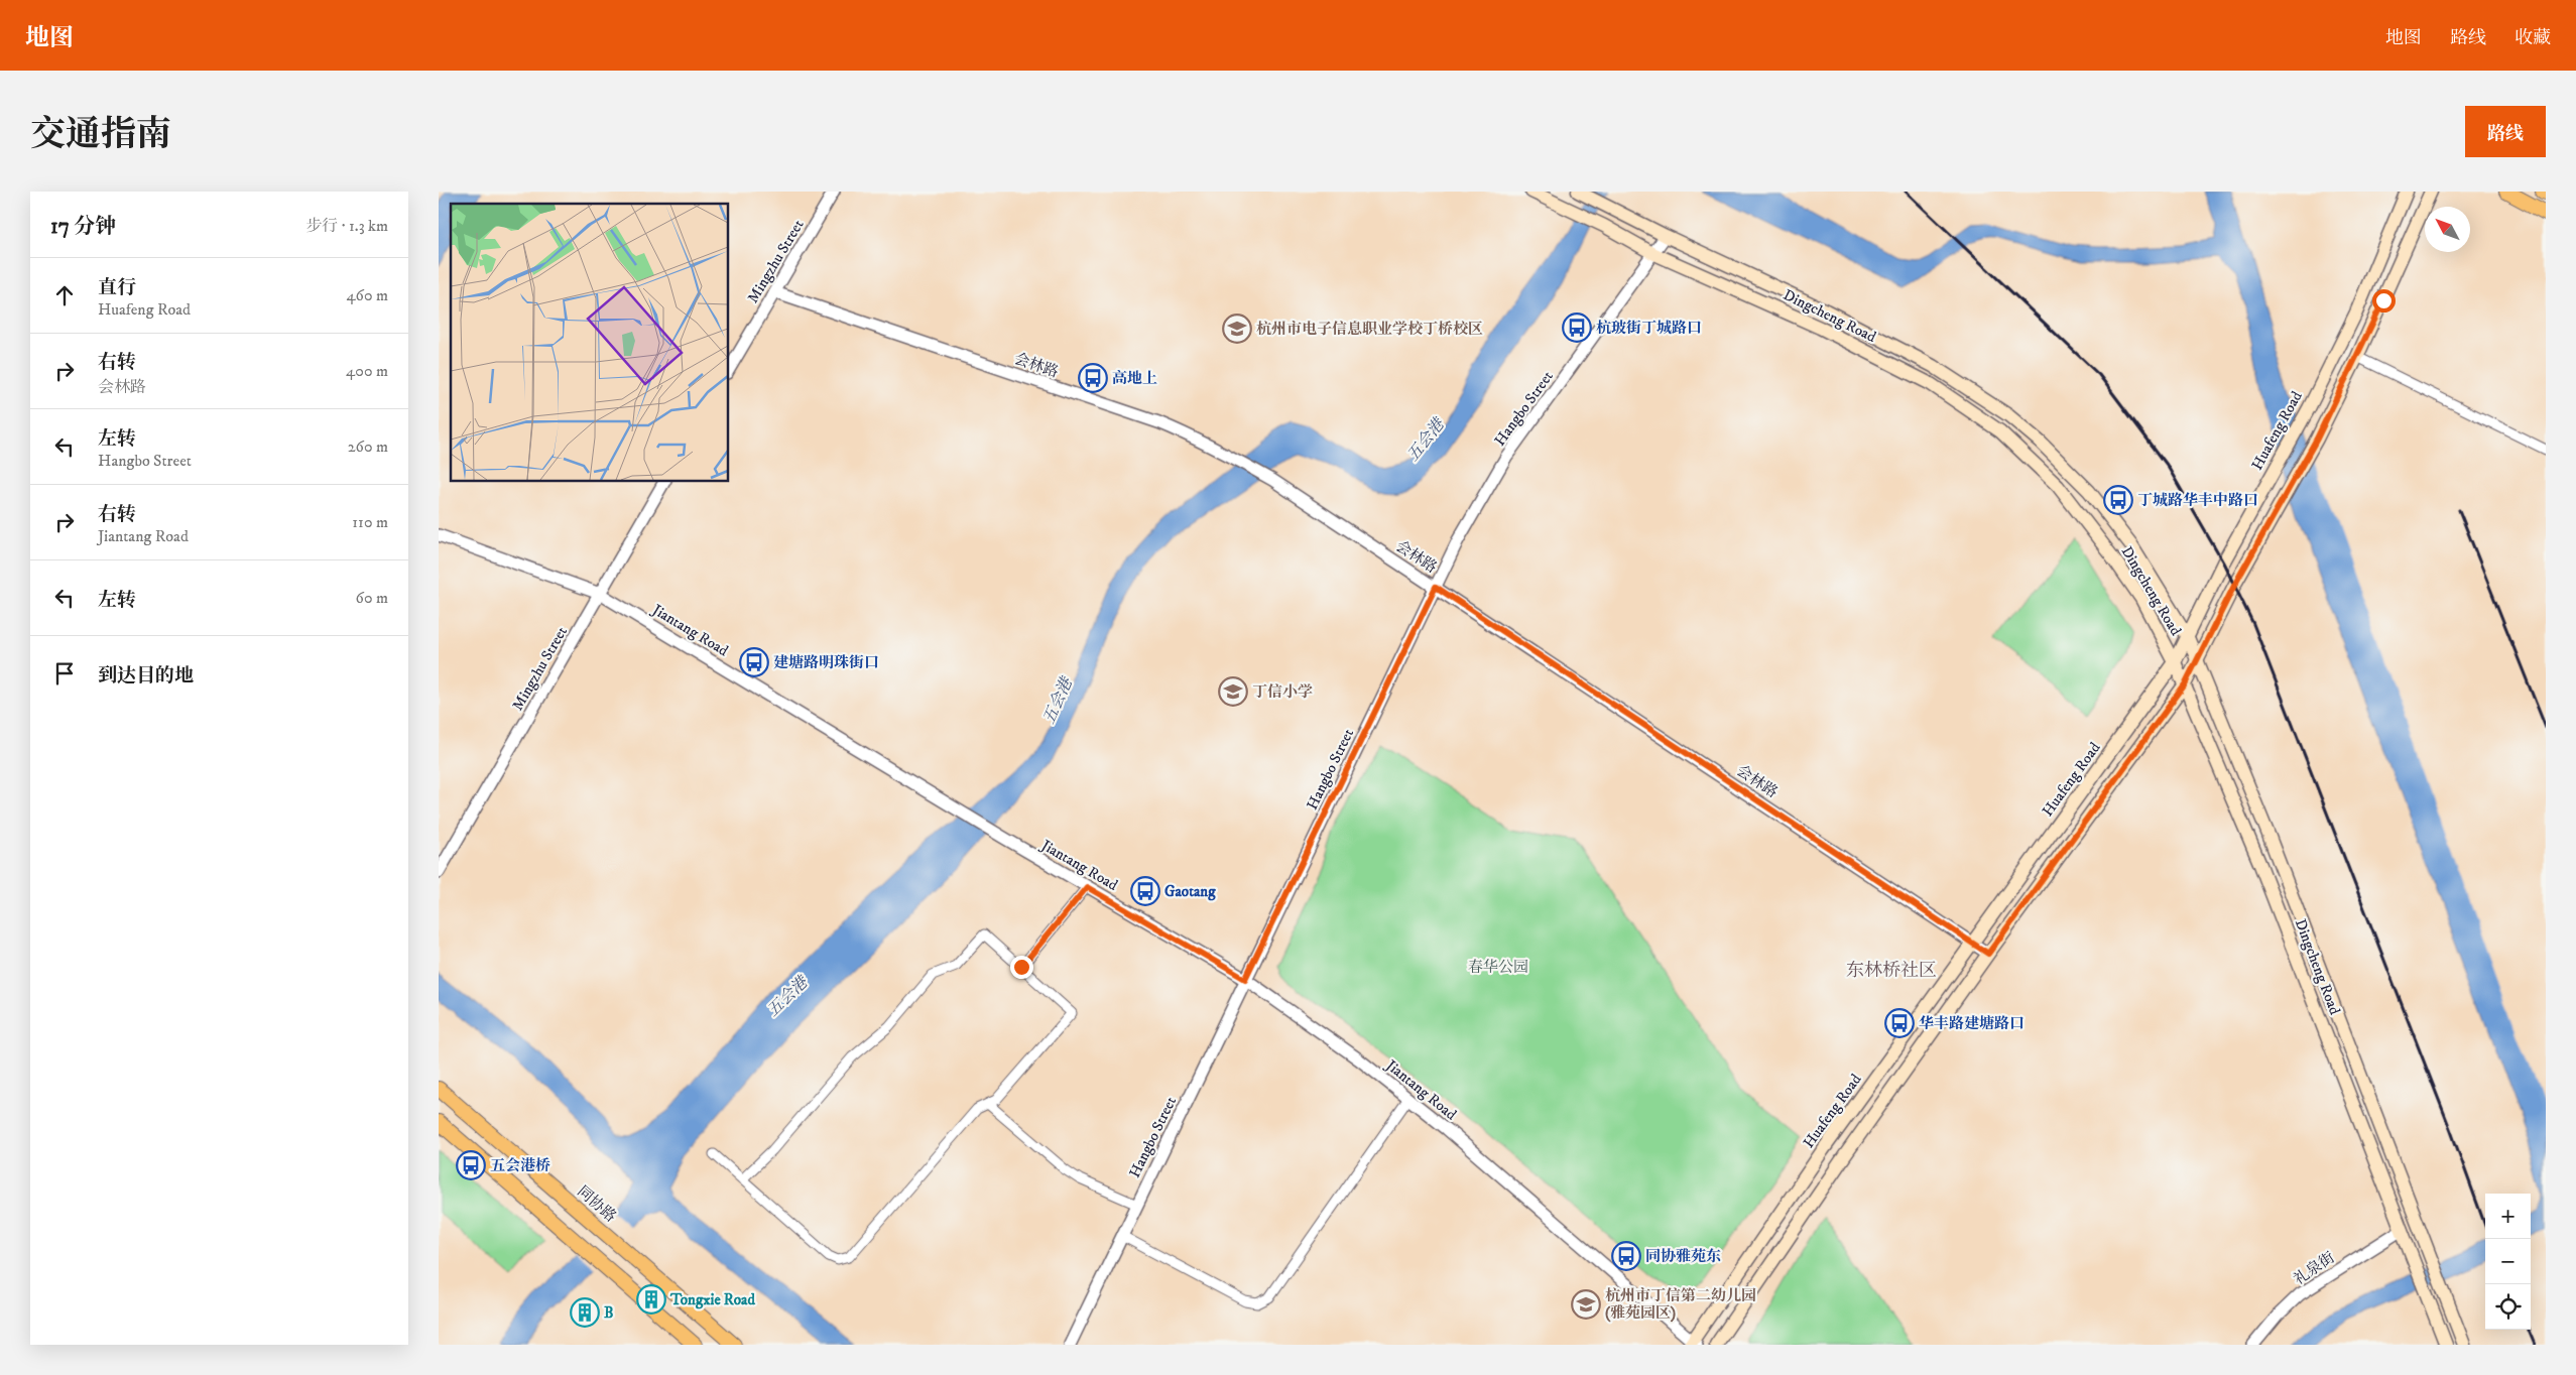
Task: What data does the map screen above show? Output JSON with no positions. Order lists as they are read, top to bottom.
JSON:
{
  "streets": {
    "main road": ["Dingcheng Road", "Huafeng Road", "同协路"],
    "street": [
      "Mingzhu Street",
      "会林路",
      "Hangbo Street",
      "Jiantang Road",
      "礼泉街"
    ]
  },
  "crossings": [
    ["Mingzhu Street", "会林路"],
    ["Mingzhu Street", "Jiantang Road"],
    ["Dingcheng Road", "Hangbo Street"],
    ["Dingcheng Road", "Huafeng Road"],
    ["Dingcheng Road", "礼泉街"],
    ["会林路", "Hangbo Street"],
    ["会林路", "Huafeng Road"],
    ["Hangbo Street", "Jiantang Road"],
    ["Huafeng Road", "Jiantang Road"]
  ],
  "districts": ["东林桥社区"],
  "water": ["五会港"],
  "parks": ["春华公园"],
  "places": {
    "bus stop": [
      "杭玻街丁城路口",
      "高地上",
      "丁城路华丰中路口",
      "建塘路明珠街口",
      "Gaotang",
      "华丰路建塘路口",
      "五会港桥",
      "同协雅苑东"
    ],
    "school or university": ["杭州市电子信息职业学校丁桥校区", "丁信小学", "杭州市丁信第二幼儿园 (雅苑园区)"],
    "building": ["Tongxie Road", "B"]
  },
  "north": "top left",
  "page": {
    "header": "地图",
    "nav": ["地图", "路线", "收藏"],
    "title": "交通指南",
    "buttons": "路线",
    "heading": ["17 分钟", "步行 · 1.3 km"],
    "list": [
      ["直行", "Huafeng Road", "460 m"],
      ["右转", "会林路", "400 m"],
      ["左转", "Hangbo Street", "260 m"],
      ["右转", "Jiantang Road", "110 m"],
      ["左转", "60 m"],
      "到达目的地"
    ],
    "map_buttons": ["+", "−"]
  }
}
